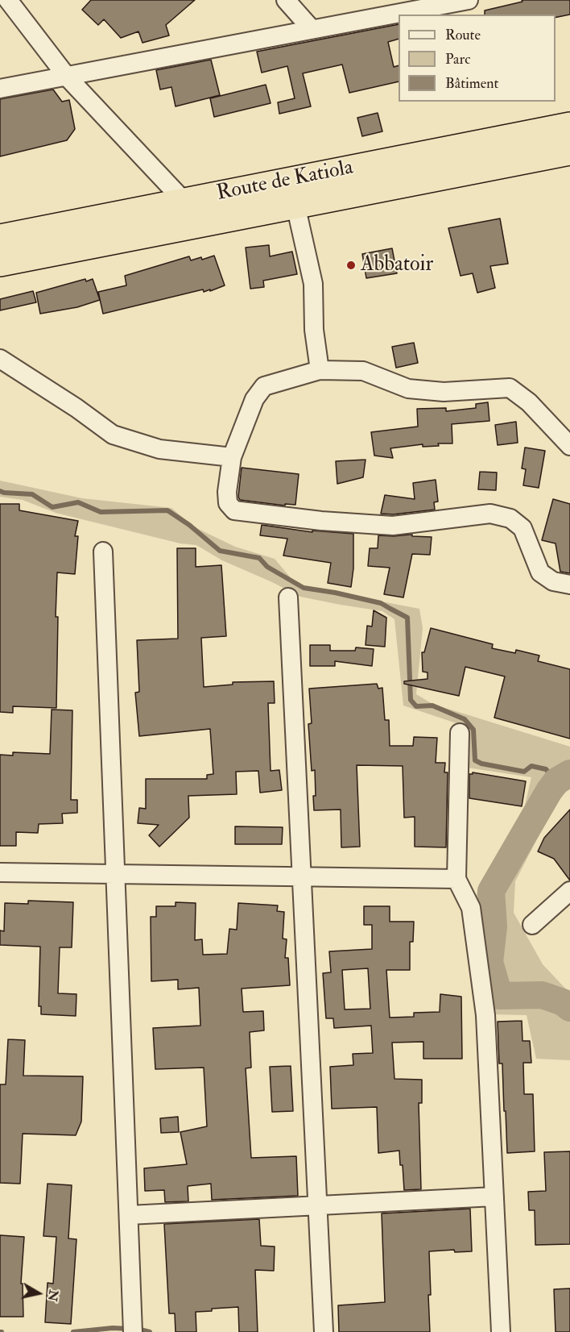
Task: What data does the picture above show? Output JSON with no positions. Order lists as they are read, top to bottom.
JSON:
{
  "streets": {
    "highway": ["Route de Katiola"]
  },
  "places": ["Abbatoir"],
  "legend": ["Route", "Parc", "Bâtiment"],
  "north": "right"
}
